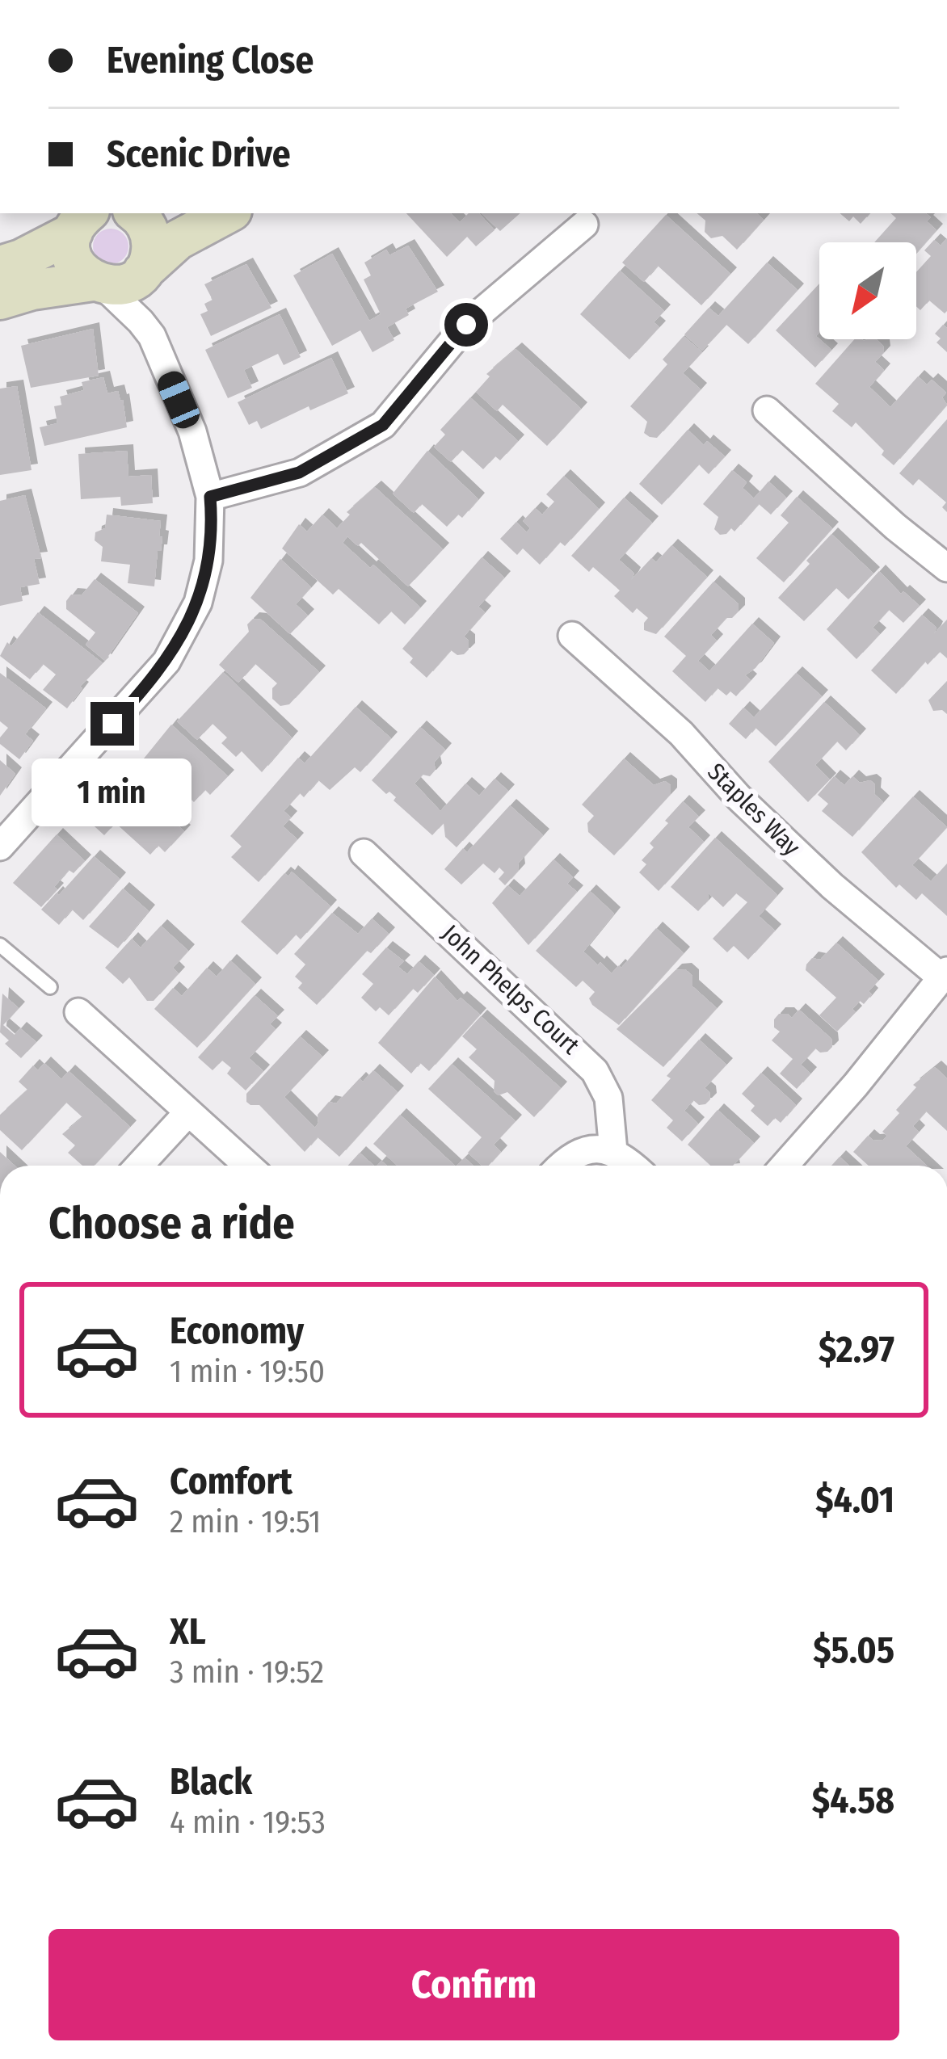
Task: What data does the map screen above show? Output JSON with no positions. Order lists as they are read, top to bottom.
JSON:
{
  "streets": {
    "street": ["Staples Way", "John Phelps Court"]
  },
  "north": "bottom left",
  "page": {
    "banner": ["Evening Close", "Scenic Drive"],
    "bubble": "1 min",
    "heading": "Choose a ride",
    "list": [
      {
        "name": "Economy",
        "note": "1 min · 19:50",
        "value": "$2.97"
      },
      {
        "name": "Comfort",
        "note": "2 min · 19:51",
        "value": "$4.01"
      },
      {
        "name": "XL",
        "note": "3 min · 19:52",
        "value": "$5.05"
      },
      {
        "name": "Black",
        "note": "4 min · 19:53",
        "value": "$4.58"
      }
    ],
    "buttons": "Confirm"
  }
}
